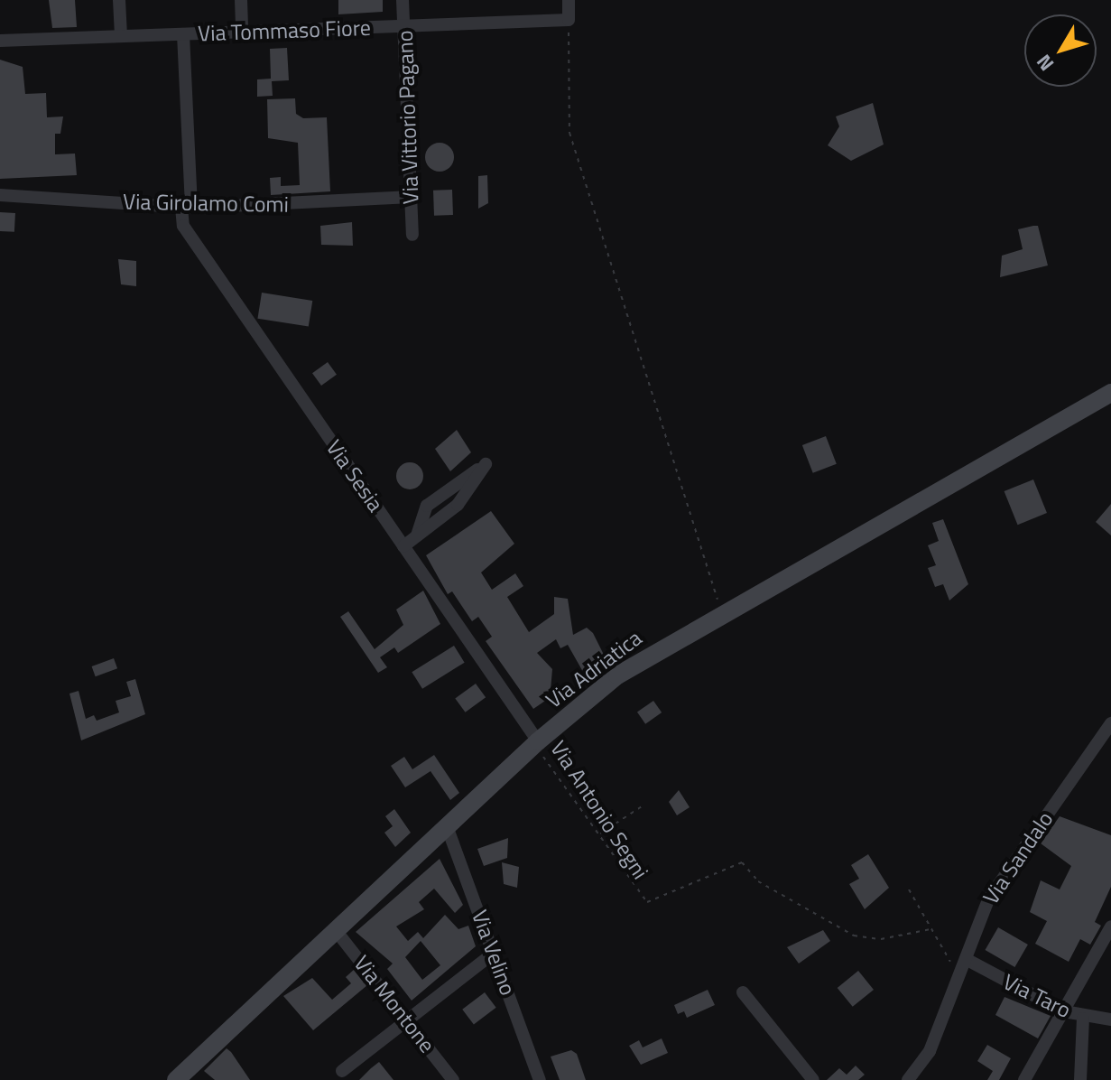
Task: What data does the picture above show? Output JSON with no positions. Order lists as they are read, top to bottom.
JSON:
{
  "streets": {
    "street": [
      "Via Tommaso Fiore",
      "Via Vittorio Pagano",
      "Via Girolamo Comi",
      "Via Sesia",
      "Via Adriatica",
      "Via Sandalo",
      "Via Velino",
      "Via Taro",
      "Via Montone"
    ],
    "path": ["Via Antonio Segni"]
  },
  "crossings": [
    ["Via Tommaso Fiore", "Via Vittorio Pagano"],
    ["Via Tommaso Fiore", "Via Sesia"],
    ["Via Vittorio Pagano", "Via Girolamo Comi"],
    ["Via Girolamo Comi", "Via Sesia"],
    ["Via Sesia", "Via Adriatica"],
    ["Via Sesia", "Via Antonio Segni"],
    ["Via Adriatica", "Via Antonio Segni"],
    ["Via Adriatica", "Via Velino"],
    ["Via Adriatica", "Via Montone"],
    ["Via Sandalo", "Via Taro"]
  ],
  "north": "bottom left"
}
